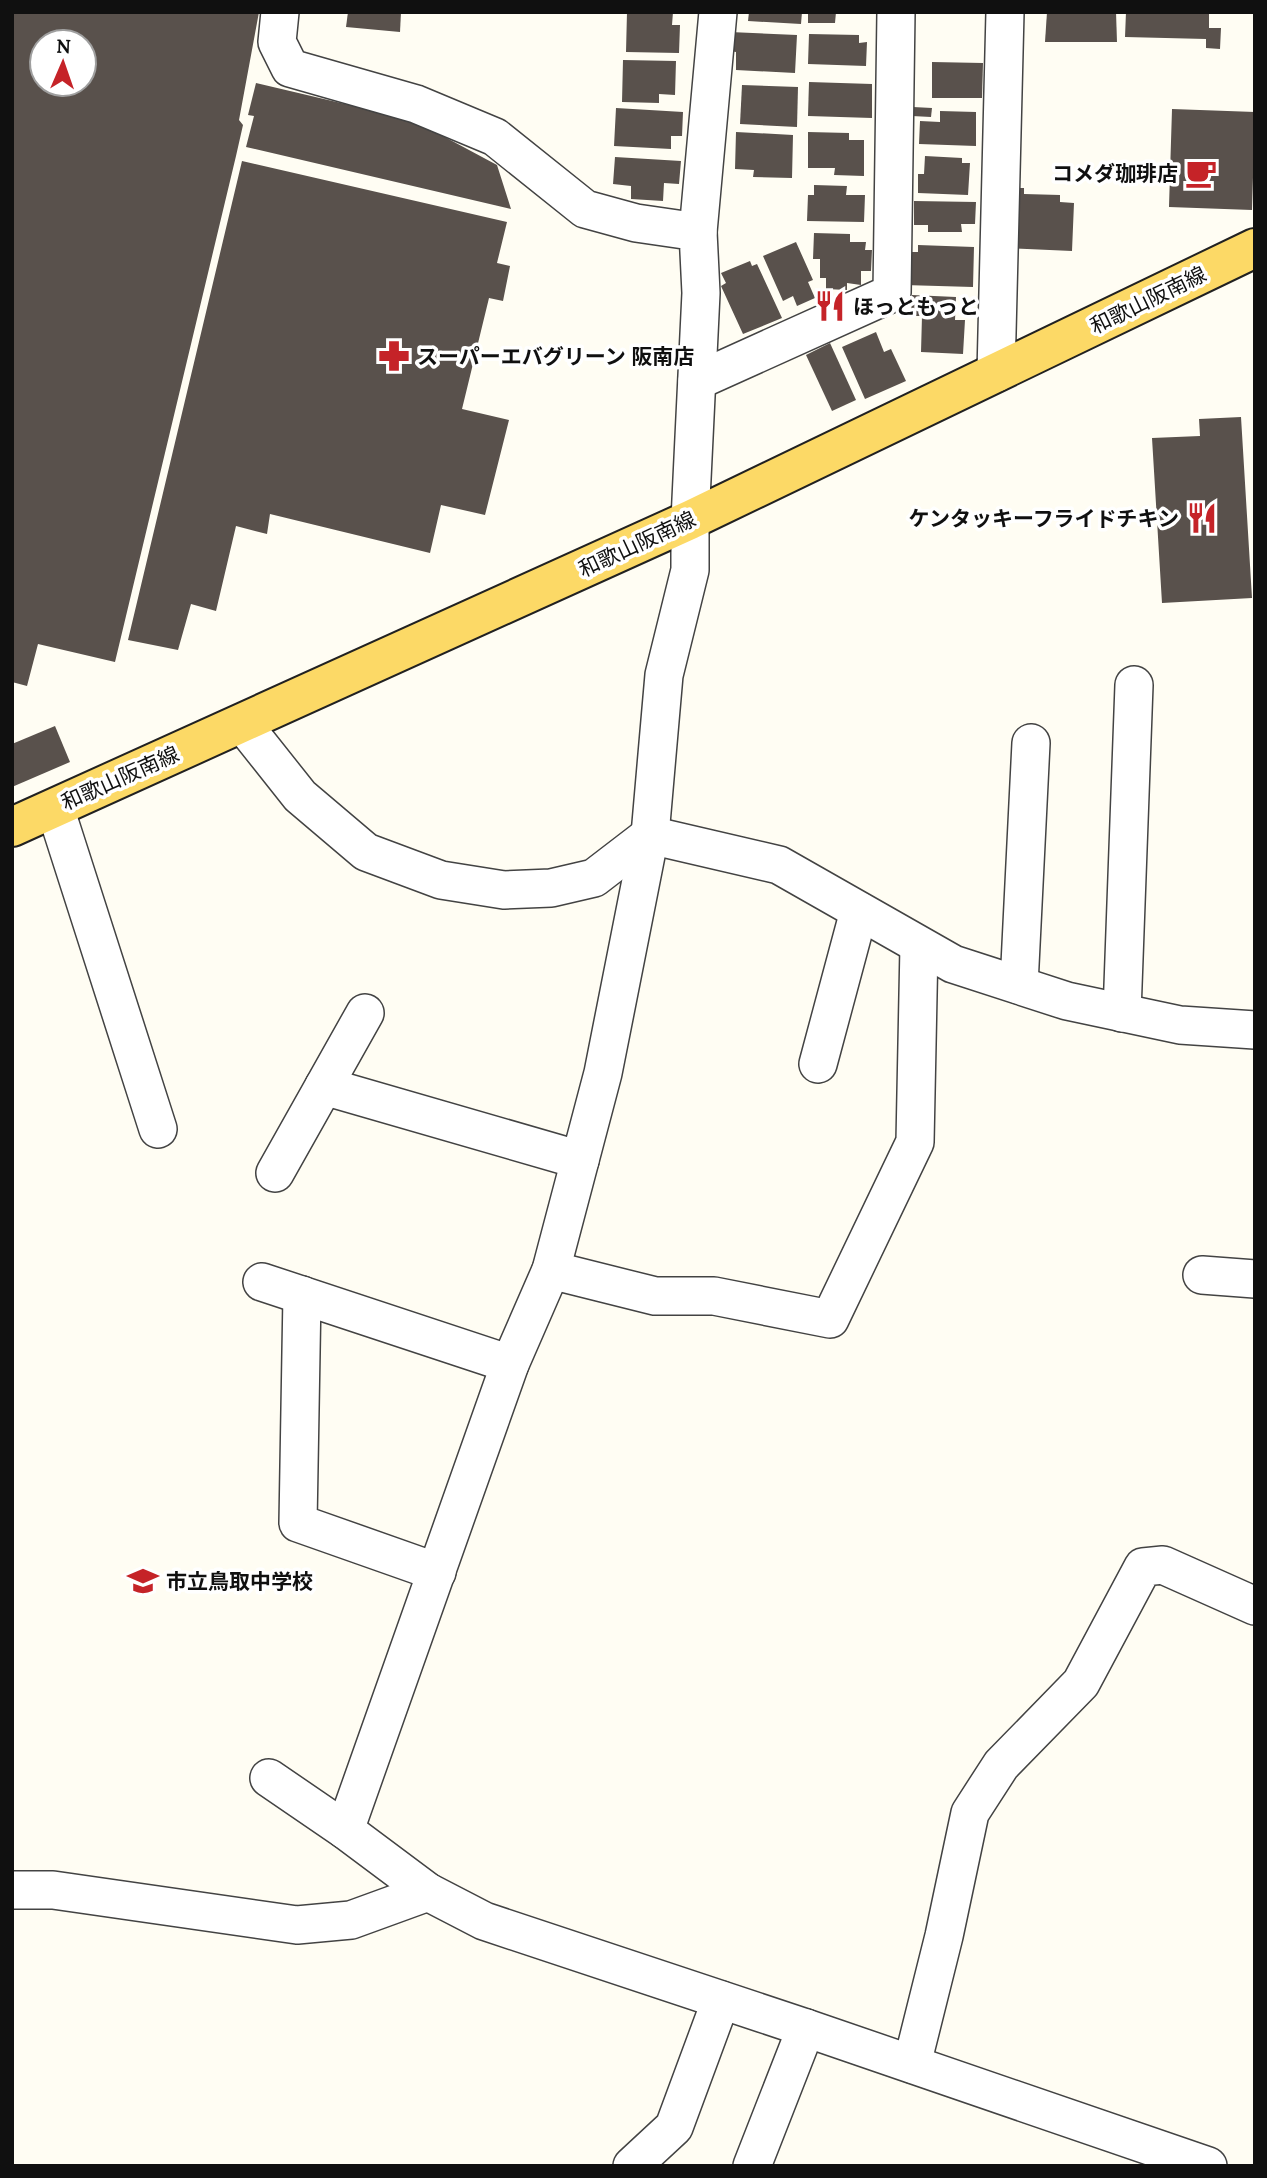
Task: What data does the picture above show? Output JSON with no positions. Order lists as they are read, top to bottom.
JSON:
{
  "streets": {
    "main road": ["和歌山阪南線"]
  },
  "places": {
    "cafe": ["コメダ珈琲店"],
    "restaurant": ["ほっともっと", "ケンタッキーフライドチキン"],
    "pharmacy": ["スーパーエバグリーン 阪南店"],
    "school or university": ["市立鳥取中学校"]
  },
  "north": "top"
}
